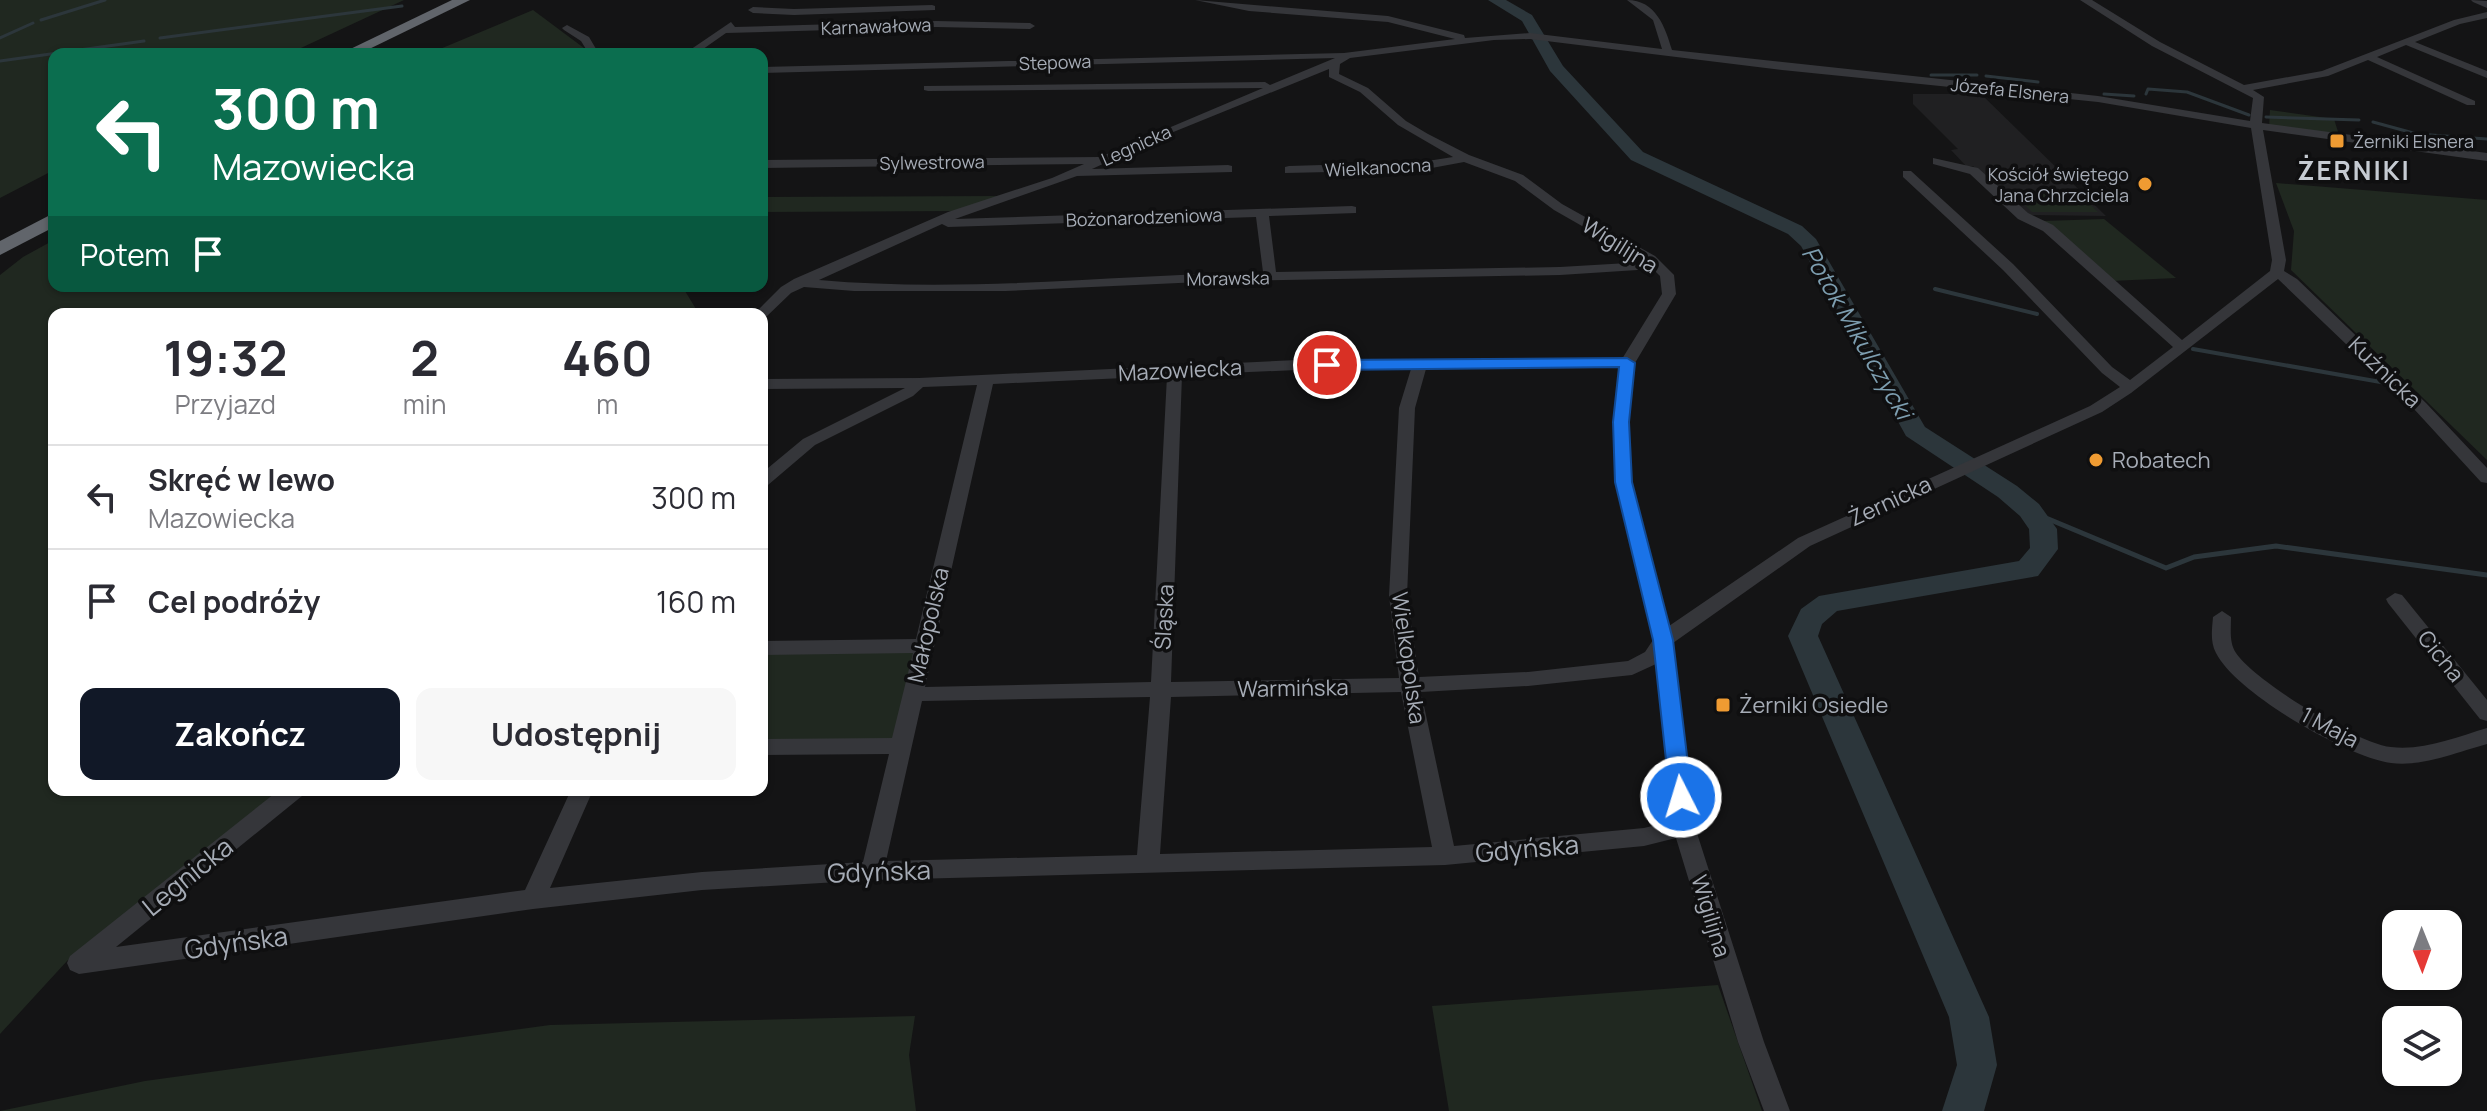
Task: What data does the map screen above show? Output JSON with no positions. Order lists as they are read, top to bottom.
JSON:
{
  "streets": {
    "street": [
      "Karnawałowa",
      "Stepowa",
      "Józefa Elsnera",
      "Legnicka",
      "Sylwestrowa",
      "Wielkanocna",
      "Bożonarodzeniowa",
      "Wigilijna",
      "Morawska",
      "Mazowiecka",
      "Kuźnicka",
      "Żernicka",
      "Śląska",
      "Małopolska",
      "Cicha",
      "Wielkopolska",
      "Warmińska",
      "1 Maja",
      "Gdyńska"
    ]
  },
  "crossings": [
    ["Stepowa", "Legnicka"],
    ["Józefa Elsnera", "Legnicka"],
    ["Legnicka", "Sylwestrowa"],
    ["Legnicka", "Bożonarodzeniowa"],
    ["Legnicka", "Wigilijna"],
    ["Legnicka", "Morawska"],
    ["Legnicka", "Gdyńska"],
    ["Wielkanocna", "Wigilijna"],
    ["Wigilijna", "Morawska"],
    ["Wigilijna", "Mazowiecka"],
    ["Wigilijna", "Żernicka"],
    ["Wigilijna", "Warmińska"],
    ["Wigilijna", "Gdyńska"],
    ["Mazowiecka", "Śląska"],
    ["Mazowiecka", "Małopolska"],
    ["Mazowiecka", "Wielkopolska"],
    ["Kuźnicka", "Żernicka"],
    ["Żernicka", "Warmińska"],
    ["Śląska", "Warmińska"],
    ["Śląska", "Gdyńska"],
    ["Małopolska", "Warmińska"],
    ["Małopolska", "Gdyńska"],
    ["Wielkopolska", "Warmińska"],
    ["Wielkopolska", "Gdyńska"]
  ],
  "districts": ["ŻERNIKI"],
  "water": ["Potok Mikulczycki"],
  "places": {
    "transit": ["Żerniki Elsnera", "Żerniki Osiedle"],
    "other": ["Kościół świętego Jana Chrzciciela", "Robatech"]
  },
  "north": "bottom",
  "page": {
    "turn": ["300 m", "Mazowiecka"],
    "then": "Potem",
    "eta": [
      "19:32",
      "Przyjazd",
      "2",
      "min",
      "460",
      "m"
    ],
    "list": [
      {
        "name": "Skręć w lewo",
        "note": "Mazowiecka",
        "value": "300 m"
      },
      {
        "name": "Cel podróży",
        "value": "160 m"
      }
    ],
    "buttons": ["Zakończ", "Udostępnij"]
  }
}
